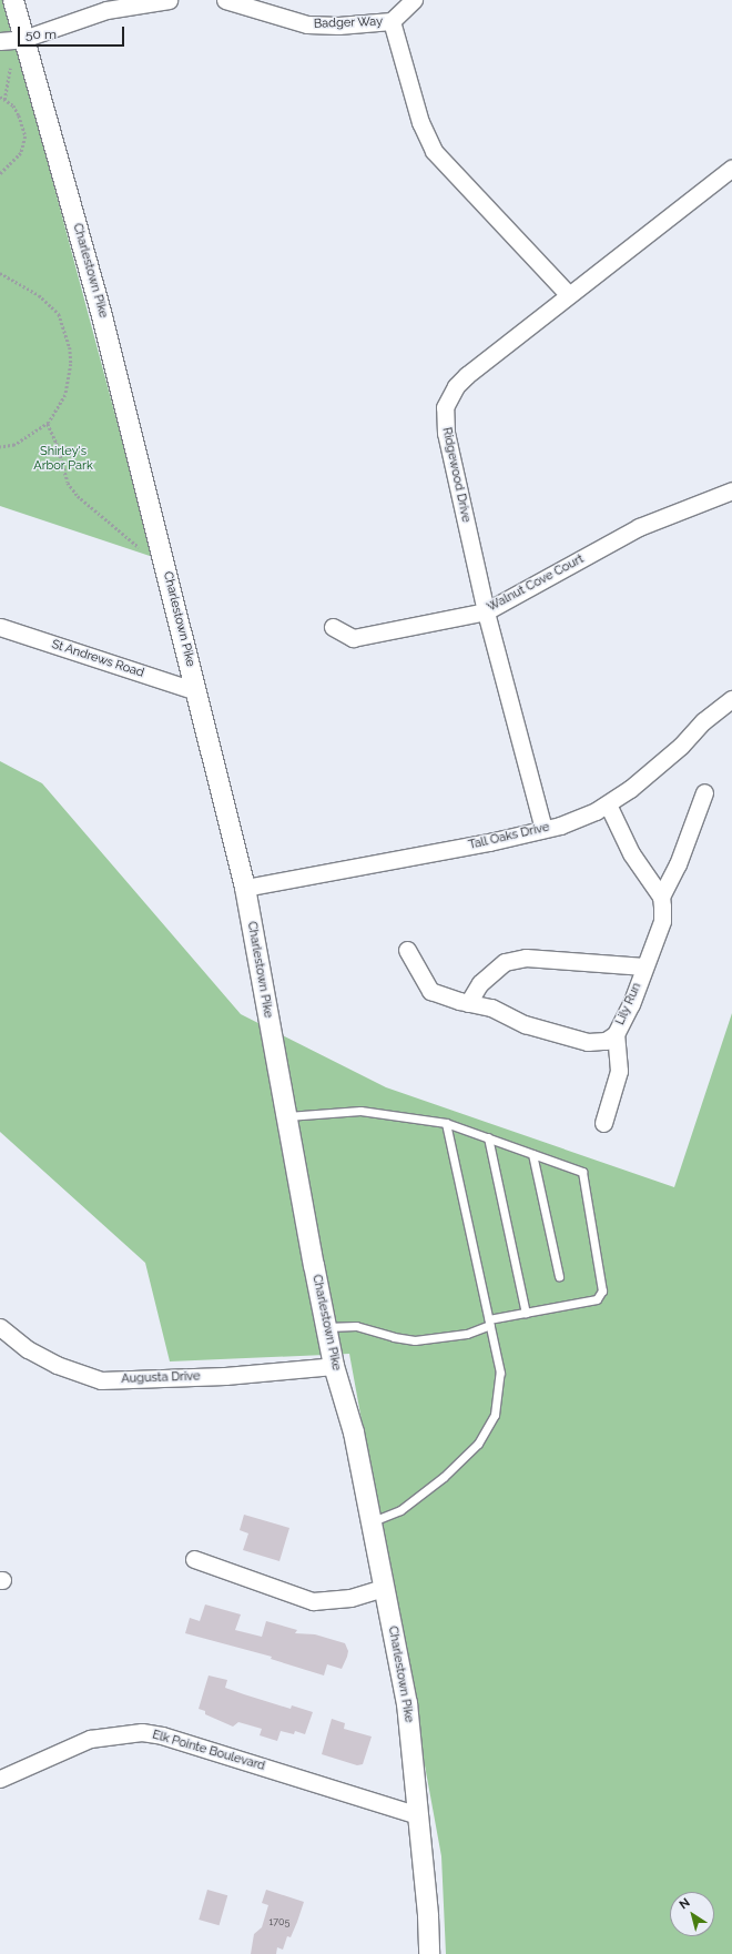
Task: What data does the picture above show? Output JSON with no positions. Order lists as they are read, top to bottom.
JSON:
{
  "streets": {
    "street": [
      "Badger Way",
      "Charlestown Pike",
      "Ridgewood Drive",
      "Walnut Cove Court",
      "St Andrews Road",
      "Tall Oaks Drive",
      "Lily Run",
      "Augusta Drive",
      "Elk Pointe Boulevard"
    ]
  },
  "crossings": [
    ["Charlestown Pike", "St Andrews Road"],
    ["Charlestown Pike", "Tall Oaks Drive"],
    ["Charlestown Pike", "Augusta Drive"],
    ["Charlestown Pike", "Elk Pointe Boulevard"],
    ["Ridgewood Drive", "Walnut Cove Court"],
    ["Ridgewood Drive", "Tall Oaks Drive"]
  ],
  "parks": ["Shirley's Arbor Park"],
  "house_numbers": ["1705"],
  "scale_bar": "50 m",
  "north": "top left"
}
